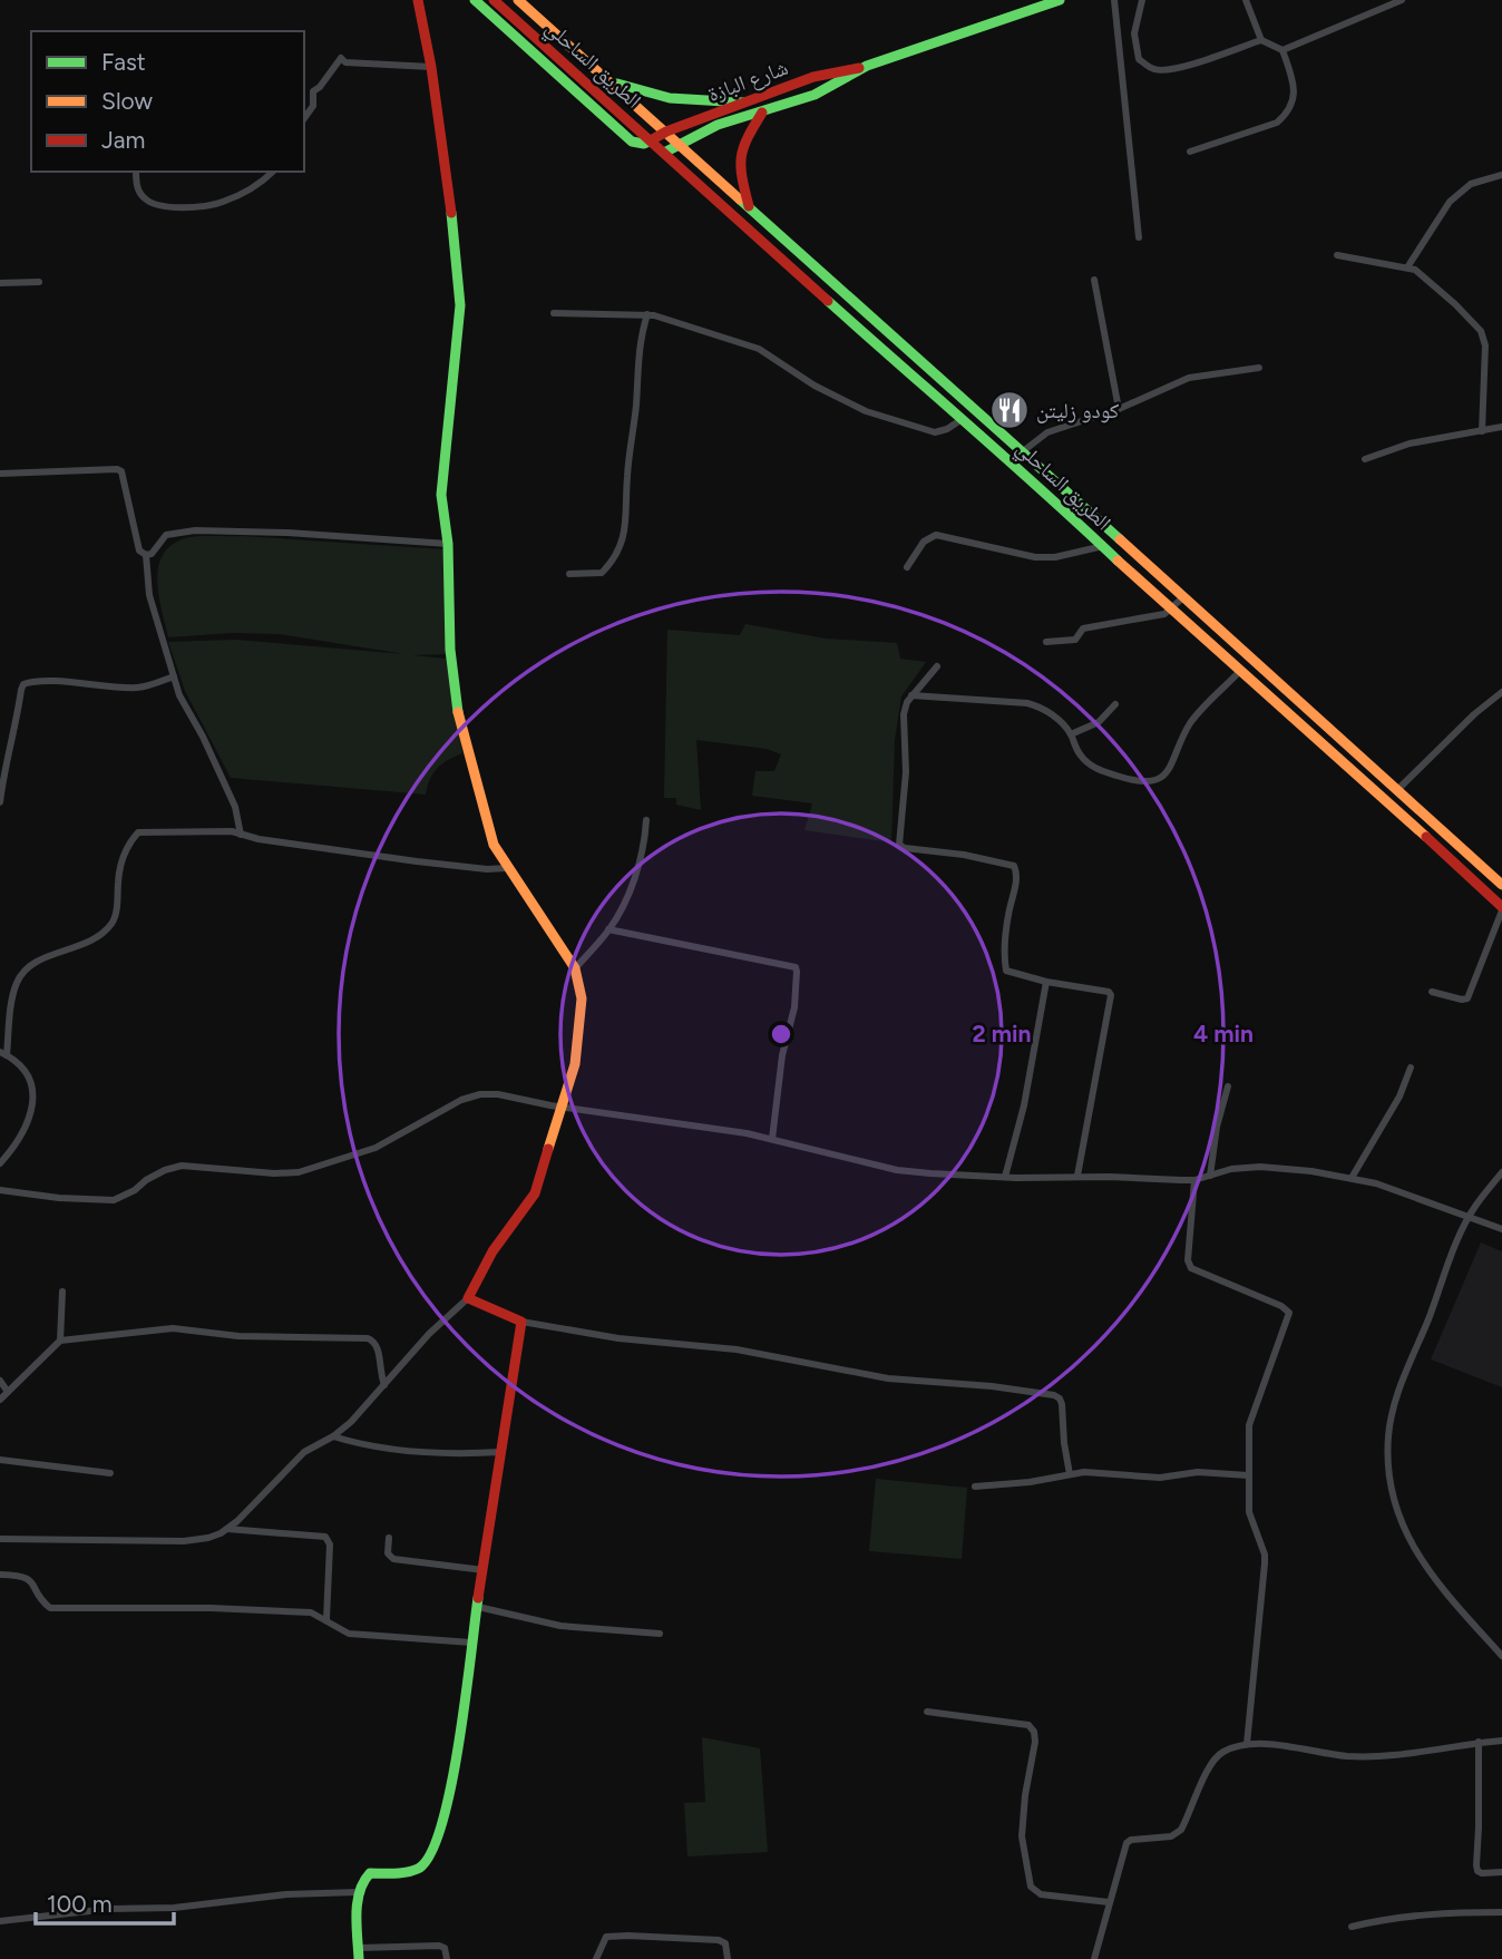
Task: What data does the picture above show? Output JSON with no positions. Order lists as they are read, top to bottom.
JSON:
{
  "streets": {
    "main road": ["الطريق الساحلي", "شارع البازة"]
  },
  "crossings": [
    ["الطريق الساحلي", "شارع البازة"]
  ],
  "places": {
    "restaurant": ["كودو زليتن"]
  },
  "legend": ["Fast", "Slow", "Jam"],
  "scale_bar": "100 m",
  "rings": ["2 min", "4 min"]
}
